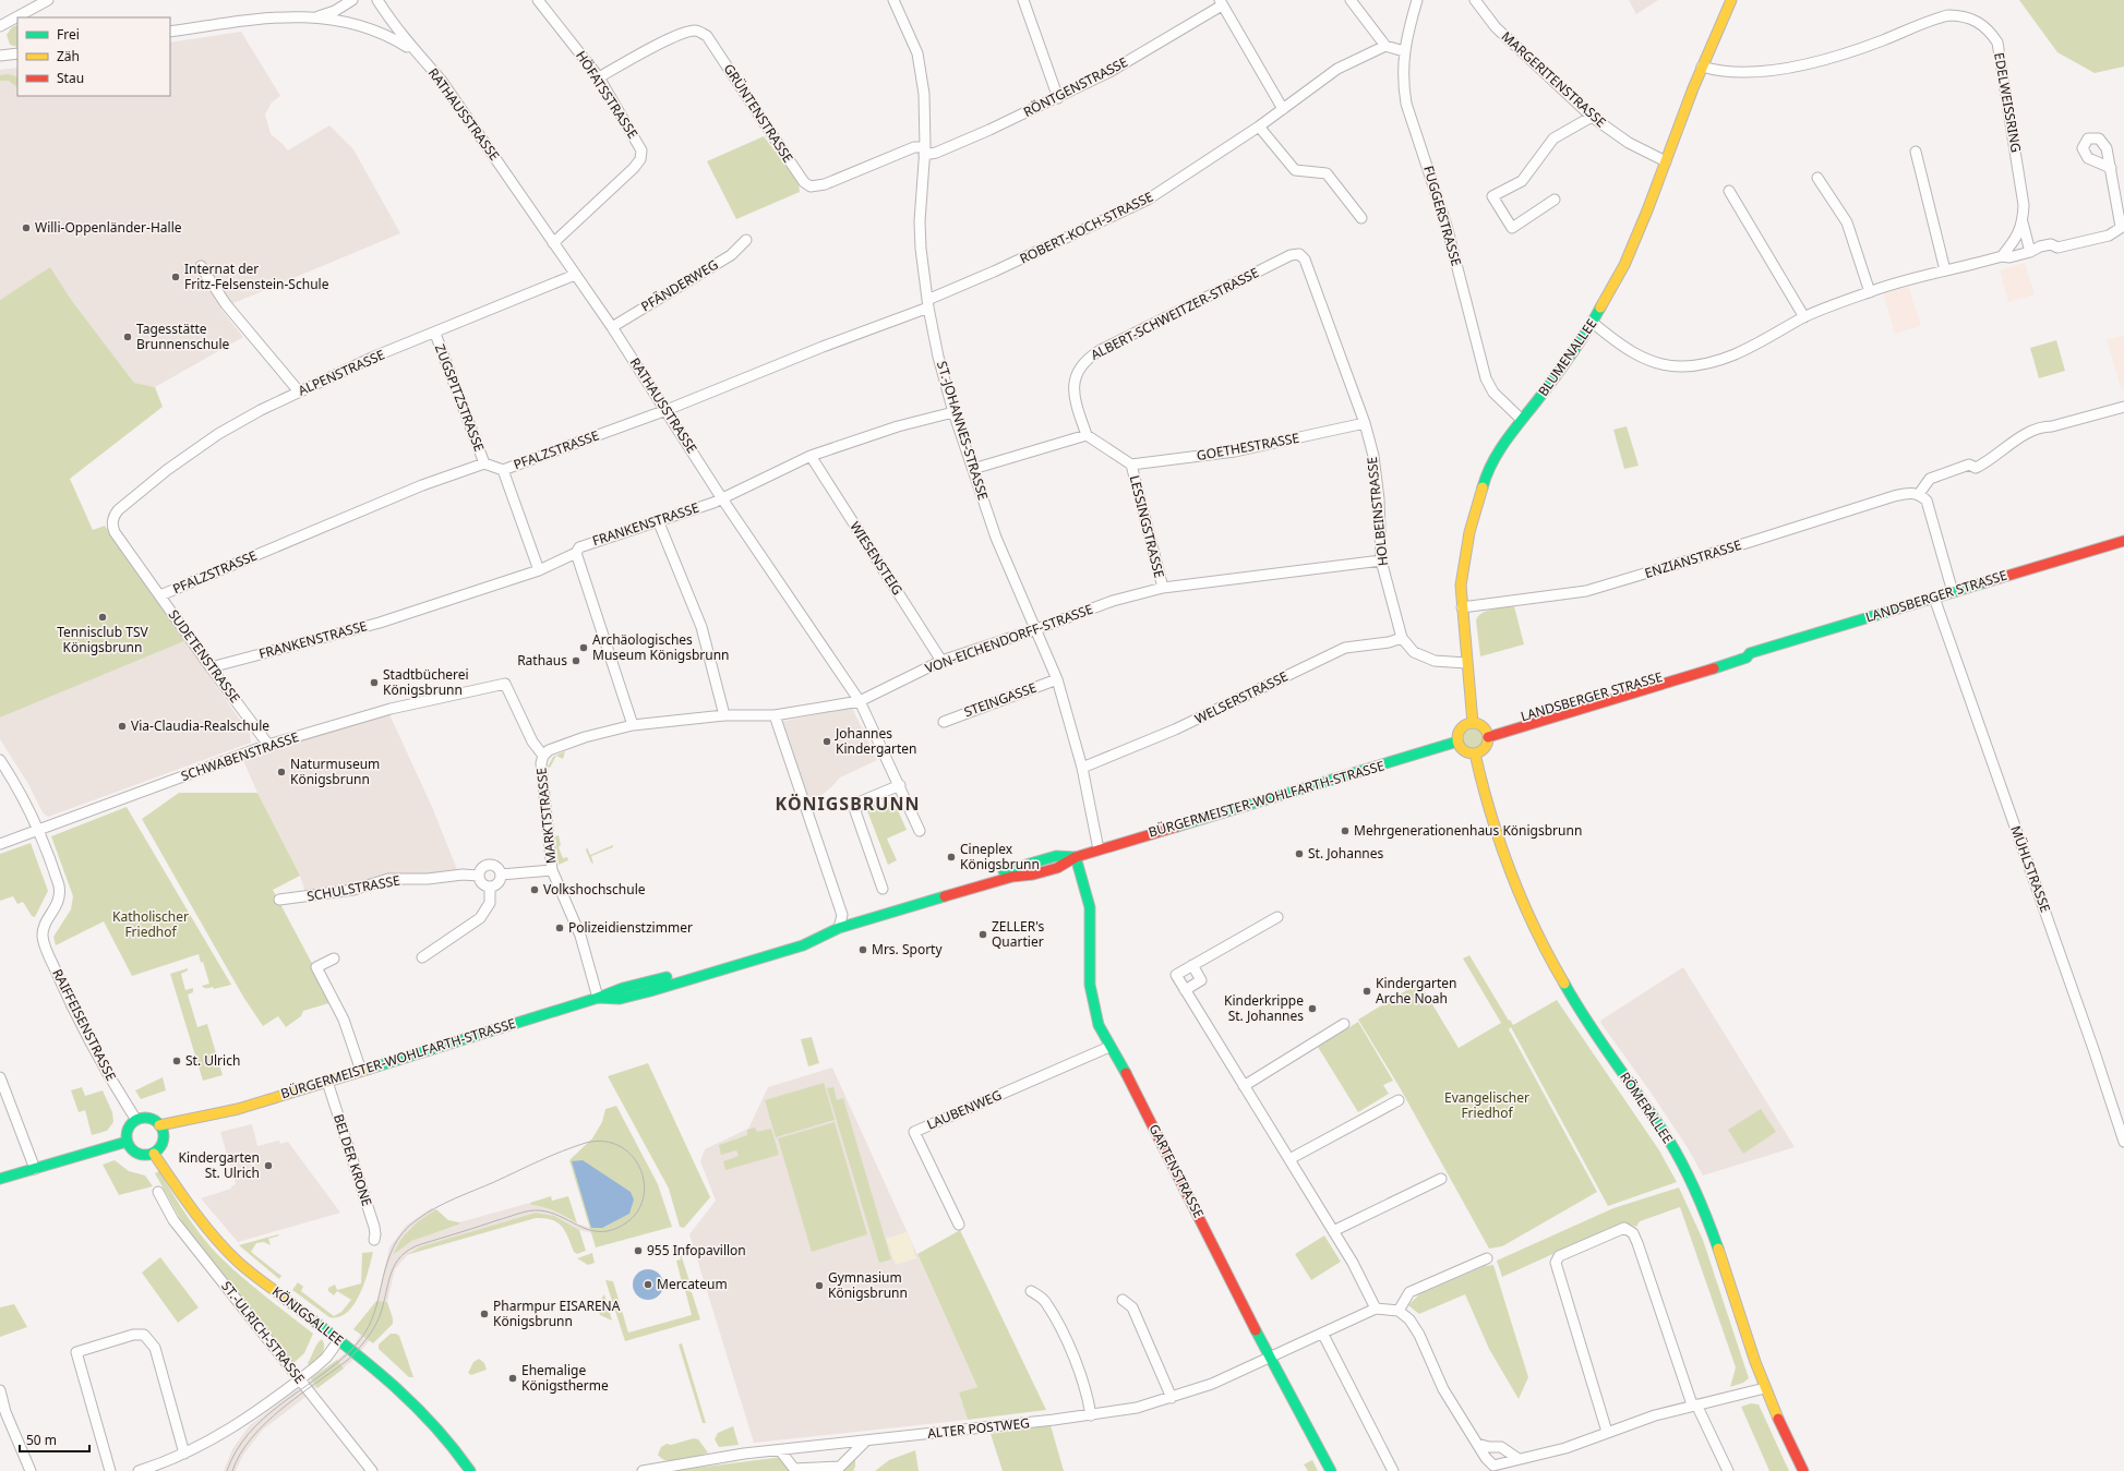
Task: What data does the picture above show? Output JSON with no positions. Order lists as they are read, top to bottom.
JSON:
{
  "streets": {
    "street": [
      "MARGERITENSTRASSE",
      "RÖNTGENSTRASSE",
      "HÖFATSSTRASSE",
      "EDELWEISSRING",
      "GRÜNTENSTRASSE",
      "RATHAUSSTRASSE",
      "FUGGERSTRASSE",
      "ROBERT-KOCH-STRASSE",
      "PFÄNDERWEG",
      "ALBERT-SCHWEITZER-STRASSE",
      "BLUMENALLEE",
      "ALPENSTRASSE",
      "ZUGSPITZSTRASSE",
      "ST.-JOHANNES-STRASSE",
      "GOETHESTRASSE",
      "PFALZSTRASSE",
      "HOLBEINSTRASSE",
      "FRANKENSTRASSE",
      "LESSINGSTRASSE",
      "WIESENSTEIG",
      "ENZIANSTRASSE",
      "LANDSBERGER STRASSE",
      "VON-EICHENDORFF-STRASSE",
      "SUDETENSTRASSE",
      "WELSERSTRASSE",
      "STEINGASSE",
      "SCHWABENSTRASSE",
      "BÜRGERMEISTER-WOHLFARTH-STRASSE",
      "MARKTSTRASSE",
      "MÜHLSTRASSE",
      "SCHULSTRASSE",
      "RAIFFEISENSTRASSE",
      "RÖMERALLEE",
      "LAUBENWEG",
      "BEI DER KRONE",
      "GARTENSTRASSE",
      "KÖNIGSALLEE",
      "ST.-ULRICH-STRASSE",
      "ALTER POSTWEG"
    ]
  },
  "crossings": [
    ["MARGERITENSTRASSE", "BLUMENALLEE"],
    ["RÖNTGENSTRASSE", "GRÜNTENSTRASSE"],
    ["RÖNTGENSTRASSE", "ST.-JOHANNES-STRASSE"],
    ["HÖFATSSTRASSE", "GRÜNTENSTRASSE"],
    ["HÖFATSSTRASSE", "RATHAUSSTRASSE"],
    ["EDELWEISSRING", "BLUMENALLEE"],
    ["GRÜNTENSTRASSE", "ST.-JOHANNES-STRASSE"],
    ["RATHAUSSTRASSE", "PFÄNDERWEG"],
    ["RATHAUSSTRASSE", "ALPENSTRASSE"],
    ["RATHAUSSTRASSE", "PFALZSTRASSE"],
    ["RATHAUSSTRASSE", "FRANKENSTRASSE"],
    ["RATHAUSSTRASSE", "VON-EICHENDORFF-STRASSE"],
    ["FUGGERSTRASSE", "BLUMENALLEE"],
    ["ROBERT-KOCH-STRASSE", "ST.-JOHANNES-STRASSE"],
    ["ROBERT-KOCH-STRASSE", "PFALZSTRASSE"],
    ["ALBERT-SCHWEITZER-STRASSE", "HOLBEINSTRASSE"],
    ["BLUMENALLEE", "HOLBEINSTRASSE"],
    ["BLUMENALLEE", "ENZIANSTRASSE"],
    ["BLUMENALLEE", "LANDSBERGER STRASSE"],
    ["BLUMENALLEE", "BÜRGERMEISTER-WOHLFARTH-STRASSE"],
    ["BLUMENALLEE", "RÖMERALLEE"],
    ["ALPENSTRASSE", "ZUGSPITZSTRASSE"],
    ["ALPENSTRASSE", "SUDETENSTRASSE"],
    ["ZUGSPITZSTRASSE", "PFALZSTRASSE"],
    ["ST.-JOHANNES-STRASSE", "PFALZSTRASSE"],
    ["ST.-JOHANNES-STRASSE", "FRANKENSTRASSE"],
    ["ST.-JOHANNES-STRASSE", "VON-EICHENDORFF-STRASSE"],
    ["ST.-JOHANNES-STRASSE", "WELSERSTRASSE"],
    ["ST.-JOHANNES-STRASSE", "STEINGASSE"],
    ["ST.-JOHANNES-STRASSE", "BÜRGERMEISTER-WOHLFARTH-STRASSE"],
    ["GOETHESTRASSE", "HOLBEINSTRASSE"],
    ["GOETHESTRASSE", "LESSINGSTRASSE"],
    ["PFALZSTRASSE", "SUDETENSTRASSE"],
    ["HOLBEINSTRASSE", "VON-EICHENDORFF-STRASSE"],
    ["HOLBEINSTRASSE", "WELSERSTRASSE"],
    ["FRANKENSTRASSE", "WIESENSTEIG"],
    ["FRANKENSTRASSE", "SUDETENSTRASSE"],
    ["LESSINGSTRASSE", "VON-EICHENDORFF-STRASSE"],
    ["WIESENSTEIG", "VON-EICHENDORFF-STRASSE"],
    ["LANDSBERGER STRASSE", "BÜRGERMEISTER-WOHLFARTH-STRASSE"],
    ["LANDSBERGER STRASSE", "MÜHLSTRASSE"],
    ["LANDSBERGER STRASSE", "RÖMERALLEE"],
    ["VON-EICHENDORFF-STRASSE", "SCHWABENSTRASSE"],
    ["VON-EICHENDORFF-STRASSE", "MARKTSTRASSE"],
    ["SUDETENSTRASSE", "SCHWABENSTRASSE"],
    ["SCHWABENSTRASSE", "MARKTSTRASSE"],
    ["SCHWABENSTRASSE", "RAIFFEISENSTRASSE"],
    ["BÜRGERMEISTER-WOHLFARTH-STRASSE", "MARKTSTRASSE"],
    ["BÜRGERMEISTER-WOHLFARTH-STRASSE", "RAIFFEISENSTRASSE"],
    ["BÜRGERMEISTER-WOHLFARTH-STRASSE", "RÖMERALLEE"],
    ["BÜRGERMEISTER-WOHLFARTH-STRASSE", "BEI DER KRONE"],
    ["BÜRGERMEISTER-WOHLFARTH-STRASSE", "GARTENSTRASSE"],
    ["BÜRGERMEISTER-WOHLFARTH-STRASSE", "KÖNIGSALLEE"],
    ["RAIFFEISENSTRASSE", "KÖNIGSALLEE"],
    ["LAUBENWEG", "GARTENSTRASSE"],
    ["GARTENSTRASSE", "ALTER POSTWEG"]
  ],
  "districts": ["KÖNIGSBRUNN"],
  "parks": ["Katholischer Friedhof", "Evangelischer Friedhof"],
  "places": [
    "Willi-Oppenländer-Halle",
    "Internat der Fritz-Felsenstein-Schule",
    "Tagesstätte Brunnenschule",
    "Tennisclub TSV Königsbrunn",
    "Archäologisches Museum Königsbrunn",
    "Rathaus",
    "Stadtbücherei Königsbrunn",
    "Via-Claudia-Realschule",
    "Johannes Kindergarten",
    "Naturmuseum Königsbrunn",
    "Mehrgenerationenhaus Königsbrunn",
    "St. Johannes",
    "Cineplex Königsbrunn",
    "Volkshochschule",
    "Polizeidienstzimmer",
    "ZELLER's Quartier",
    "Mrs. Sporty",
    "Kindergarten Arche Noah",
    "Kinderkrippe St. Johannes",
    "St. Ulrich",
    "Kindergarten St. Ulrich",
    "955 Infopavillon",
    "Mercateum",
    "Gymnasium Königsbrunn",
    "Pharmpur EISARENA Königsbrunn",
    "Ehemalige Königstherme"
  ],
  "legend": ["Frei", "Zäh", "Stau"],
  "scale_bar": "50 m"
}
